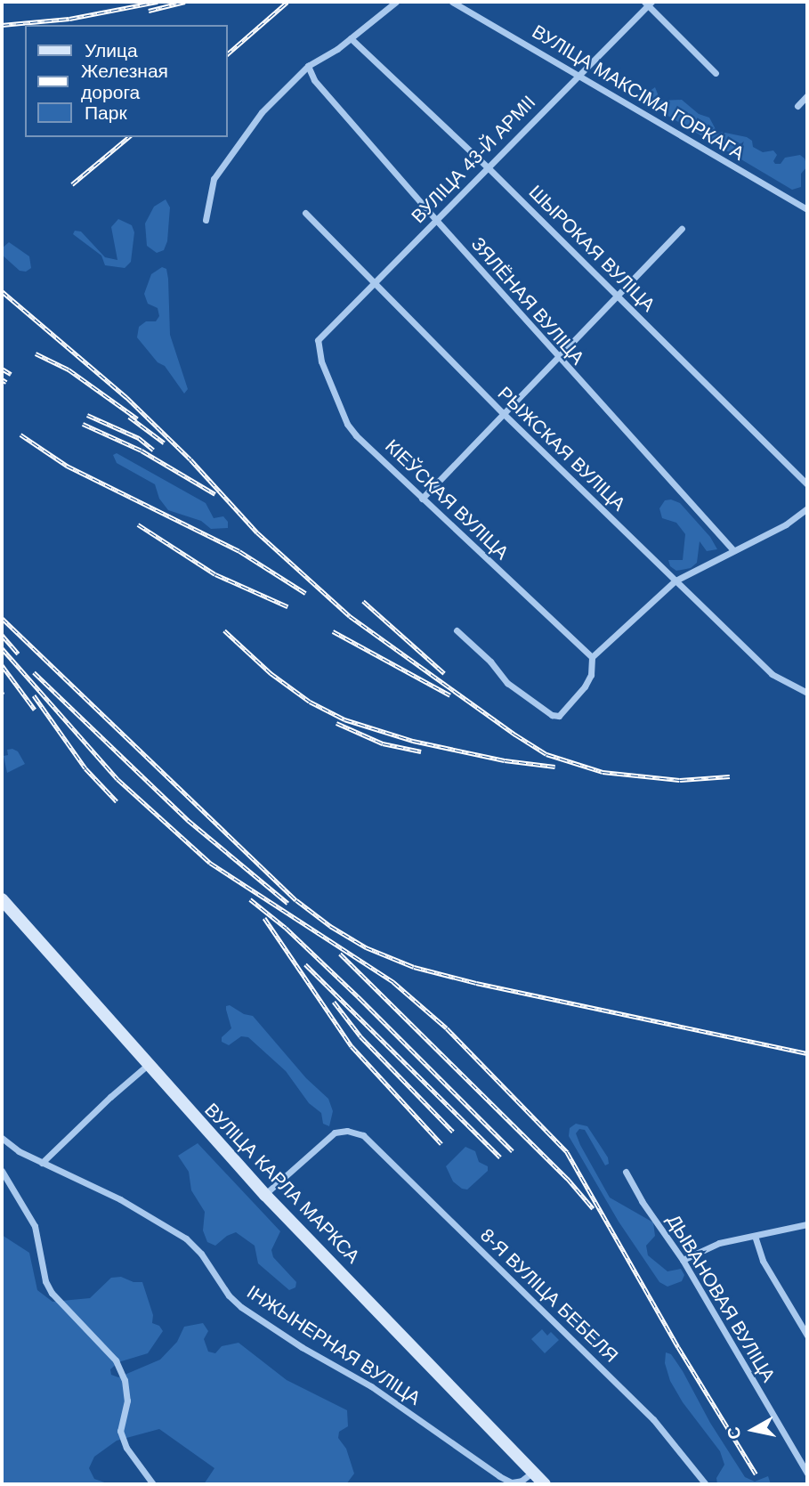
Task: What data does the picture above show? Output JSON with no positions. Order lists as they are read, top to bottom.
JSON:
{
  "streets": {
    "main road": ["ВУЛІЦА КАРЛА МАРКСА"],
    "street": [
      "ВУЛІЦА МАКСІМА ГОРКАГА",
      "ВУЛІЦА 43-Й АРМІІ",
      "ШЫРОКАЯ ВУЛІЦА",
      "ЗЯЛЁНАЯ ВУЛІЦА",
      "РЫЖСКАЯ ВУЛІЦА",
      "КІЕЎСКАЯ ВУЛІЦА",
      "8-Я ВУЛІЦА БЕБЕЛЯ",
      "ДЫВАНОВАЯ ВУЛІЦА",
      "ІНЖЫНЕРНАЯ ВУЛІЦА"
    ]
  },
  "crossings": [
    ["ВУЛІЦА МАКСІМА ГОРКАГА", "ВУЛІЦА 43-Й АРМІІ"],
    ["ВУЛІЦА 43-Й АРМІІ", "ШЫРОКАЯ ВУЛІЦА"],
    ["ВУЛІЦА 43-Й АРМІІ", "ЗЯЛЁНАЯ ВУЛІЦА"],
    ["ВУЛІЦА 43-Й АРМІІ", "РЫЖСКАЯ ВУЛІЦА"],
    ["ВУЛІЦА 43-Й АРМІІ", "КІЕЎСКАЯ ВУЛІЦА"],
    ["ВУЛІЦА КАРЛА МАРКСА", "8-Я ВУЛІЦА БЕБЕЛЯ"],
    ["ВУЛІЦА КАРЛА МАРКСА", "ІНЖЫНЕРНАЯ ВУЛІЦА"]
  ],
  "legend": ["Улица", "Железная дорога", "Парк"],
  "north": "left"
}
